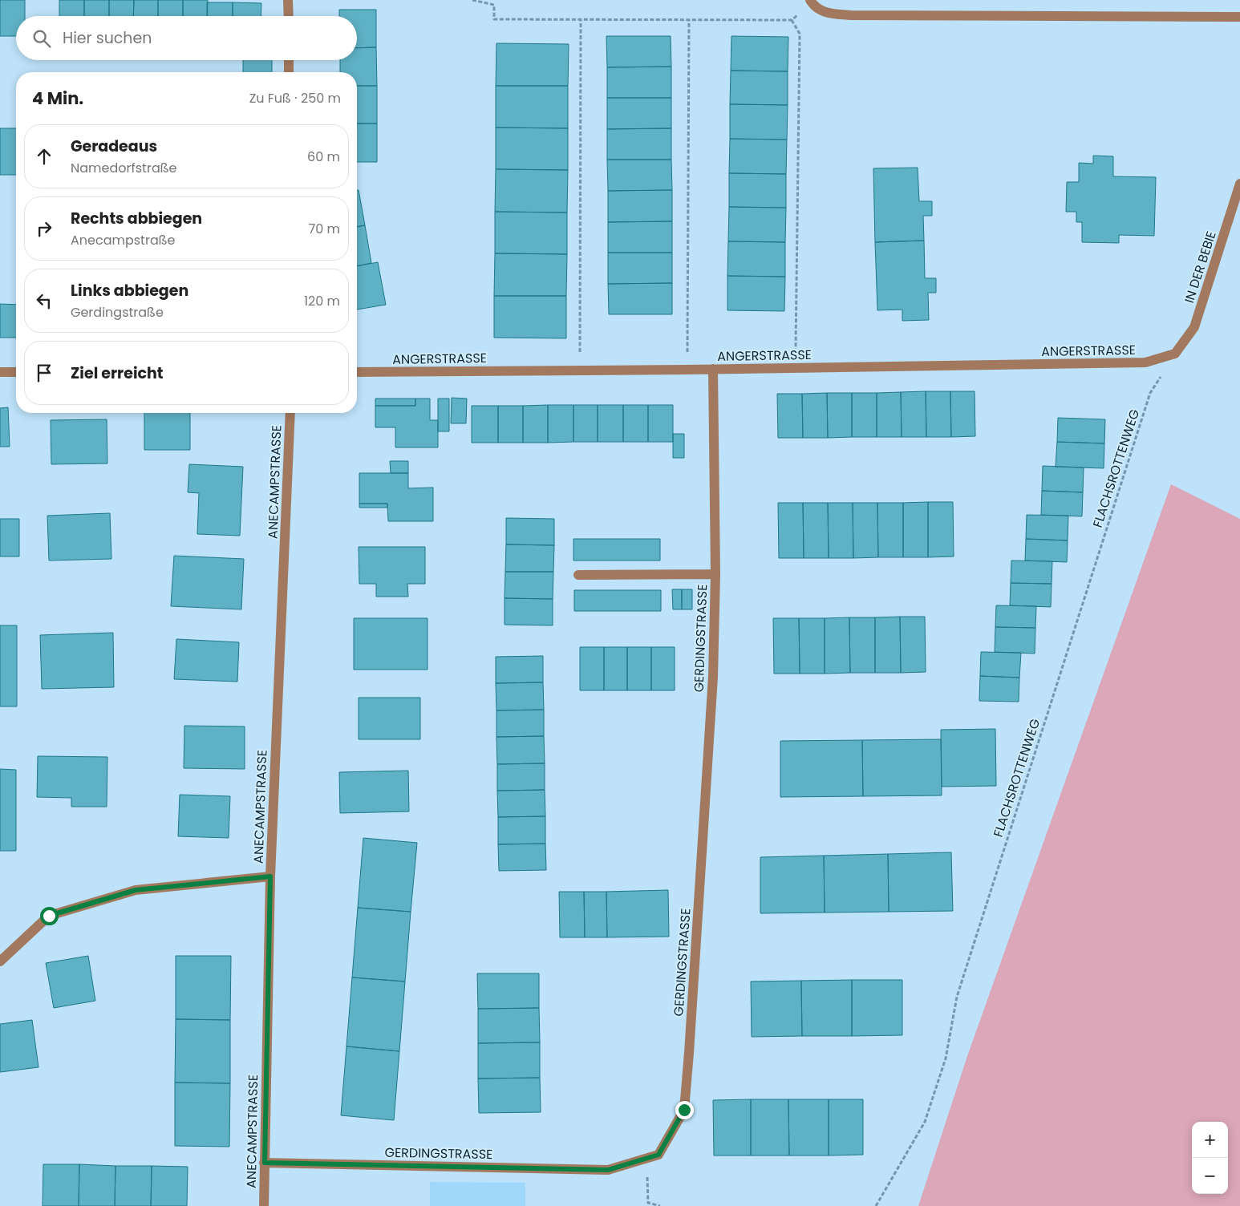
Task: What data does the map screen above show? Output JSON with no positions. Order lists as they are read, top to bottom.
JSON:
{
  "streets": {
    "street": [
      "IN DER BEBIE",
      "ANGERSTRASSE",
      "ANECAMPSTRASSE",
      "GERDINGSTRASSE"
    ],
    "path": ["FLACHSROTTENWEG"]
  },
  "crossings": [
    ["IN DER BEBIE", "ANGERSTRASSE"],
    ["IN DER BEBIE", "FLACHSROTTENWEG"],
    ["ANGERSTRASSE", "FLACHSROTTENWEG"],
    ["ANGERSTRASSE", "GERDINGSTRASSE"],
    ["ANECAMPSTRASSE", "GERDINGSTRASSE"]
  ],
  "page": {
    "search": "Hier suchen",
    "heading": ["4 Min.", "Zu Fuß · 250 m"],
    "list": [
      ["Geradeaus", "Namedorfstraße", "60 m"],
      ["Rechts abbiegen", "Anecampstraße", "70 m"],
      ["Links abbiegen", "Gerdingstraße", "120 m"],
      "Ziel erreicht"
    ],
    "map_buttons": ["+", "−"]
  }
}
